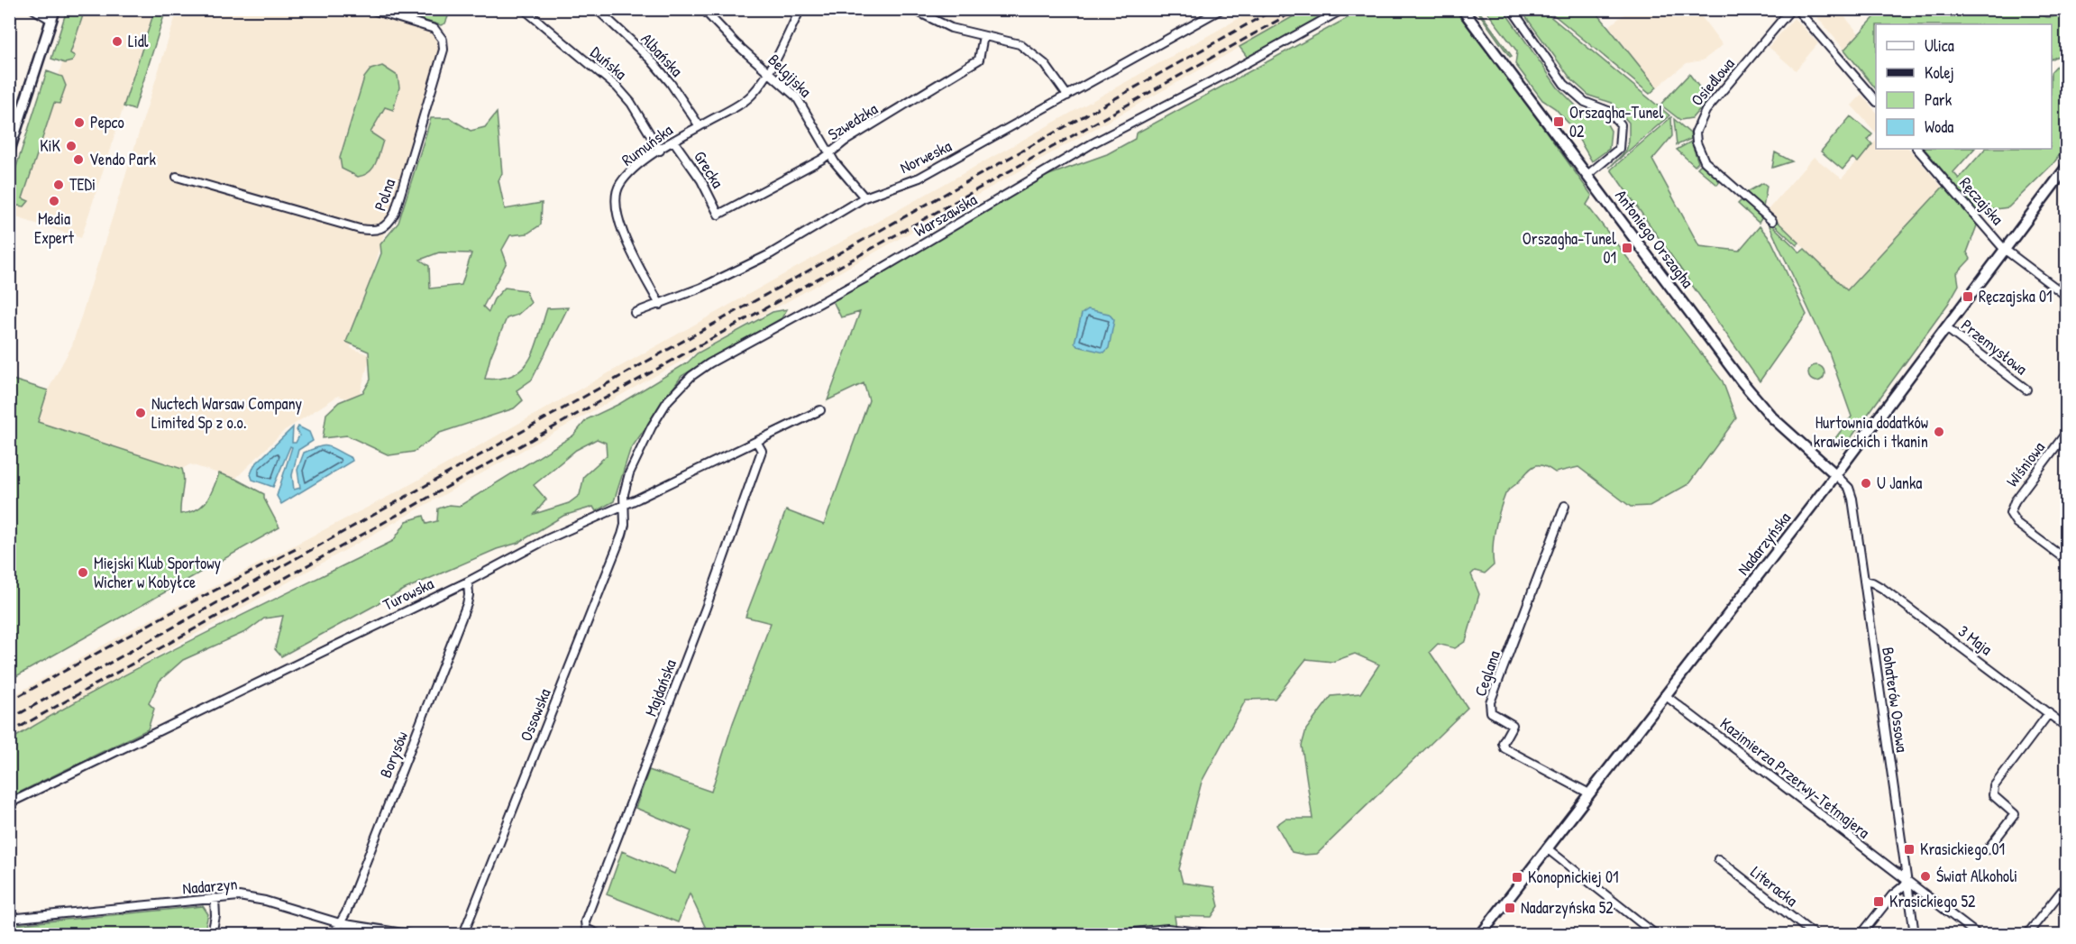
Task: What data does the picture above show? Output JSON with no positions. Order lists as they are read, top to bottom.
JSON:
{
  "streets": {
    "main road": ["Antoniego Orszagha", "Nadarzyńska"],
    "street": [
      "Albańska",
      "Duńska",
      "Belgijska",
      "Osiedlowa",
      "Szwedzka",
      "Rumuńska",
      "Norweska",
      "Grecka",
      "Polna",
      "Ręczajska",
      "Warszawska",
      "Przemysłowa",
      "Wiśniowa",
      "Turowska",
      "3 Maja",
      "Ceglana",
      "Majdańska",
      "Bohaterów Ossowa",
      "Ossowska",
      "Borysów",
      "Kazimierza Przerwy-Tetmajera",
      "Nadarzyn",
      "Literacka"
    ]
  },
  "crossings": [
    ["Albańska", "Rumuńska"],
    ["Duńska", "Rumuńska"],
    ["Belgijska", "Szwedzka"],
    ["Belgijska", "Rumuńska"],
    ["Belgijska", "Norweska"],
    ["Szwedzka", "Grecka"],
    ["Rumuńska", "Norweska"],
    ["Rumuńska", "Grecka"],
    ["Ręczajska", "Nadarzyńska"],
    ["Warszawska", "Turowska"],
    ["Warszawska", "Ossowska"],
    ["Antoniego Orszagha", "Nadarzyńska"],
    ["Antoniego Orszagha", "Bohaterów Ossowa"],
    ["Przemysłowa", "Nadarzyńska"],
    ["Nadarzyńska", "Ceglana"],
    ["Nadarzyńska", "Bohaterów Ossowa"],
    ["Nadarzyńska", "Kazimierza Przerwy-Tetmajera"],
    ["Turowska", "Majdańska"],
    ["Turowska", "Ossowska"],
    ["Turowska", "Borysów"],
    ["3 Maja", "Bohaterów Ossowa"],
    ["Bohaterów Ossowa", "Kazimierza Przerwy-Tetmajera"],
    ["Borysów", "Nadarzyn"]
  ],
  "places": {
    "other": [
      "Lidl",
      "Pepco",
      "KiK",
      "Vendo Park",
      "TEDi",
      "Media Expert",
      "Nuctech Warsaw Company Limited Sp z o.o.",
      "Hurtownia dodatków krawieckich i tkanin",
      "U Janka",
      "Miejski Klub Sportowy Wicher w Kobyłce",
      "Świat Alkoholi"
    ],
    "transit": [
      "Orszagha-Tunel 02",
      "Orszagha-Tunel 01",
      "Ręczajska 01",
      "Krasickiego 01",
      "Konopnickiej 01",
      "Krasickiego 52",
      "Nadarzyńska 52"
    ]
  },
  "legend": [
    "Ulica",
    "Kolej",
    "Park",
    "Woda"
  ]
}
